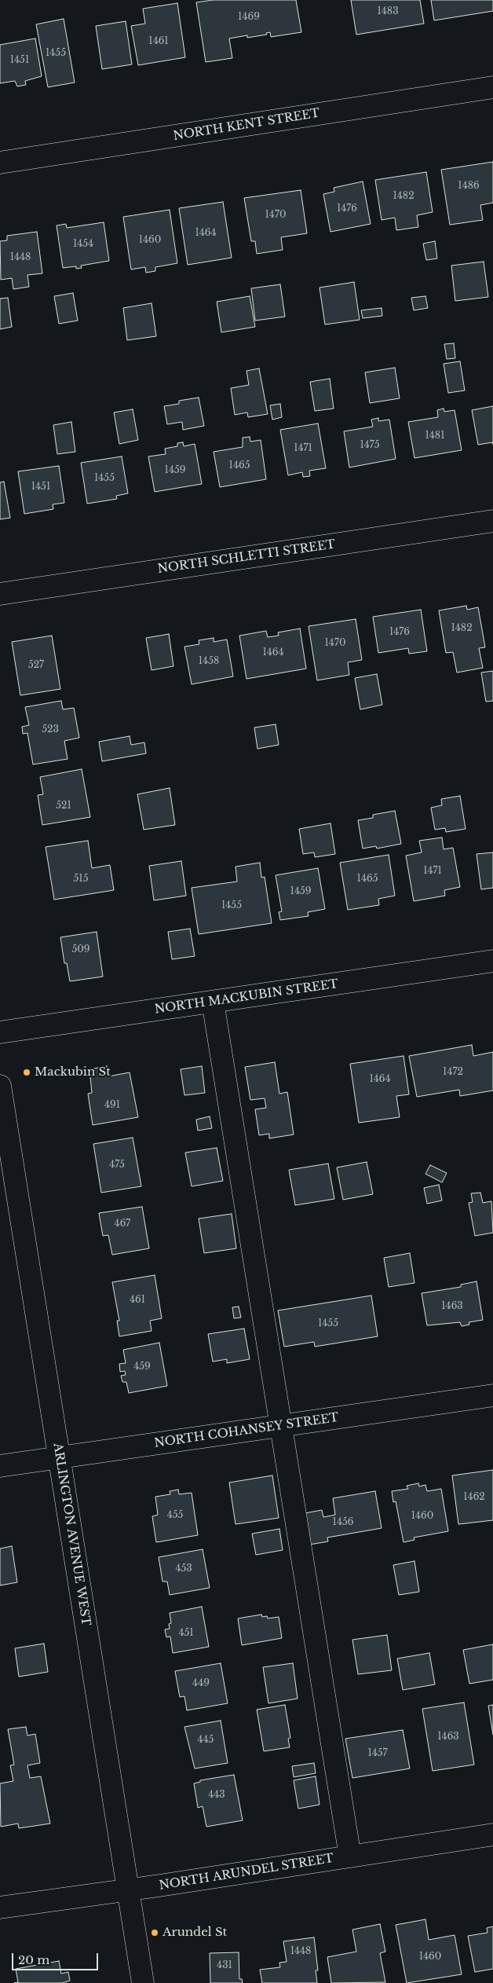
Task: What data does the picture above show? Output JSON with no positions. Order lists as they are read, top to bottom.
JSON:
{
  "streets": {
    "street": [
      "NORTH KENT STREET",
      "NORTH SCHLETTI STREET",
      "NORTH MACKUBIN STREET",
      "NORTH COHANSEY STREET",
      "ARLINGTON AVENUE WEST",
      "NORTH ARUNDEL STREET"
    ]
  },
  "crossings": [
    ["NORTH COHANSEY STREET", "ARLINGTON AVENUE WEST"],
    ["ARLINGTON AVENUE WEST", "NORTH ARUNDEL STREET"]
  ],
  "places": ["Mackubin St", "Arundel St"],
  "house_numbers": [
    "1483",
    "1469",
    "1461",
    "1455",
    "1451",
    "1486",
    "1482",
    "1476",
    "1470",
    "1464",
    "1460",
    "1454",
    "1448",
    "1481",
    "1475",
    "1471",
    "1465",
    "1459",
    "1455",
    "1451",
    "1482",
    "1476",
    "1470",
    "1464",
    "1458",
    "527",
    "523",
    "521",
    "1471",
    "515",
    "1465",
    "1459",
    "1455",
    "509",
    "1472",
    "1464",
    "491",
    "475",
    "467",
    "461",
    "1463",
    "1455",
    "459",
    "1462",
    "455",
    "1460",
    "1456",
    "453",
    "451",
    "449",
    "1463",
    "445",
    "1457",
    "443",
    "1448",
    "1460",
    "431"
  ],
  "scale_bar": "20 m"
}
